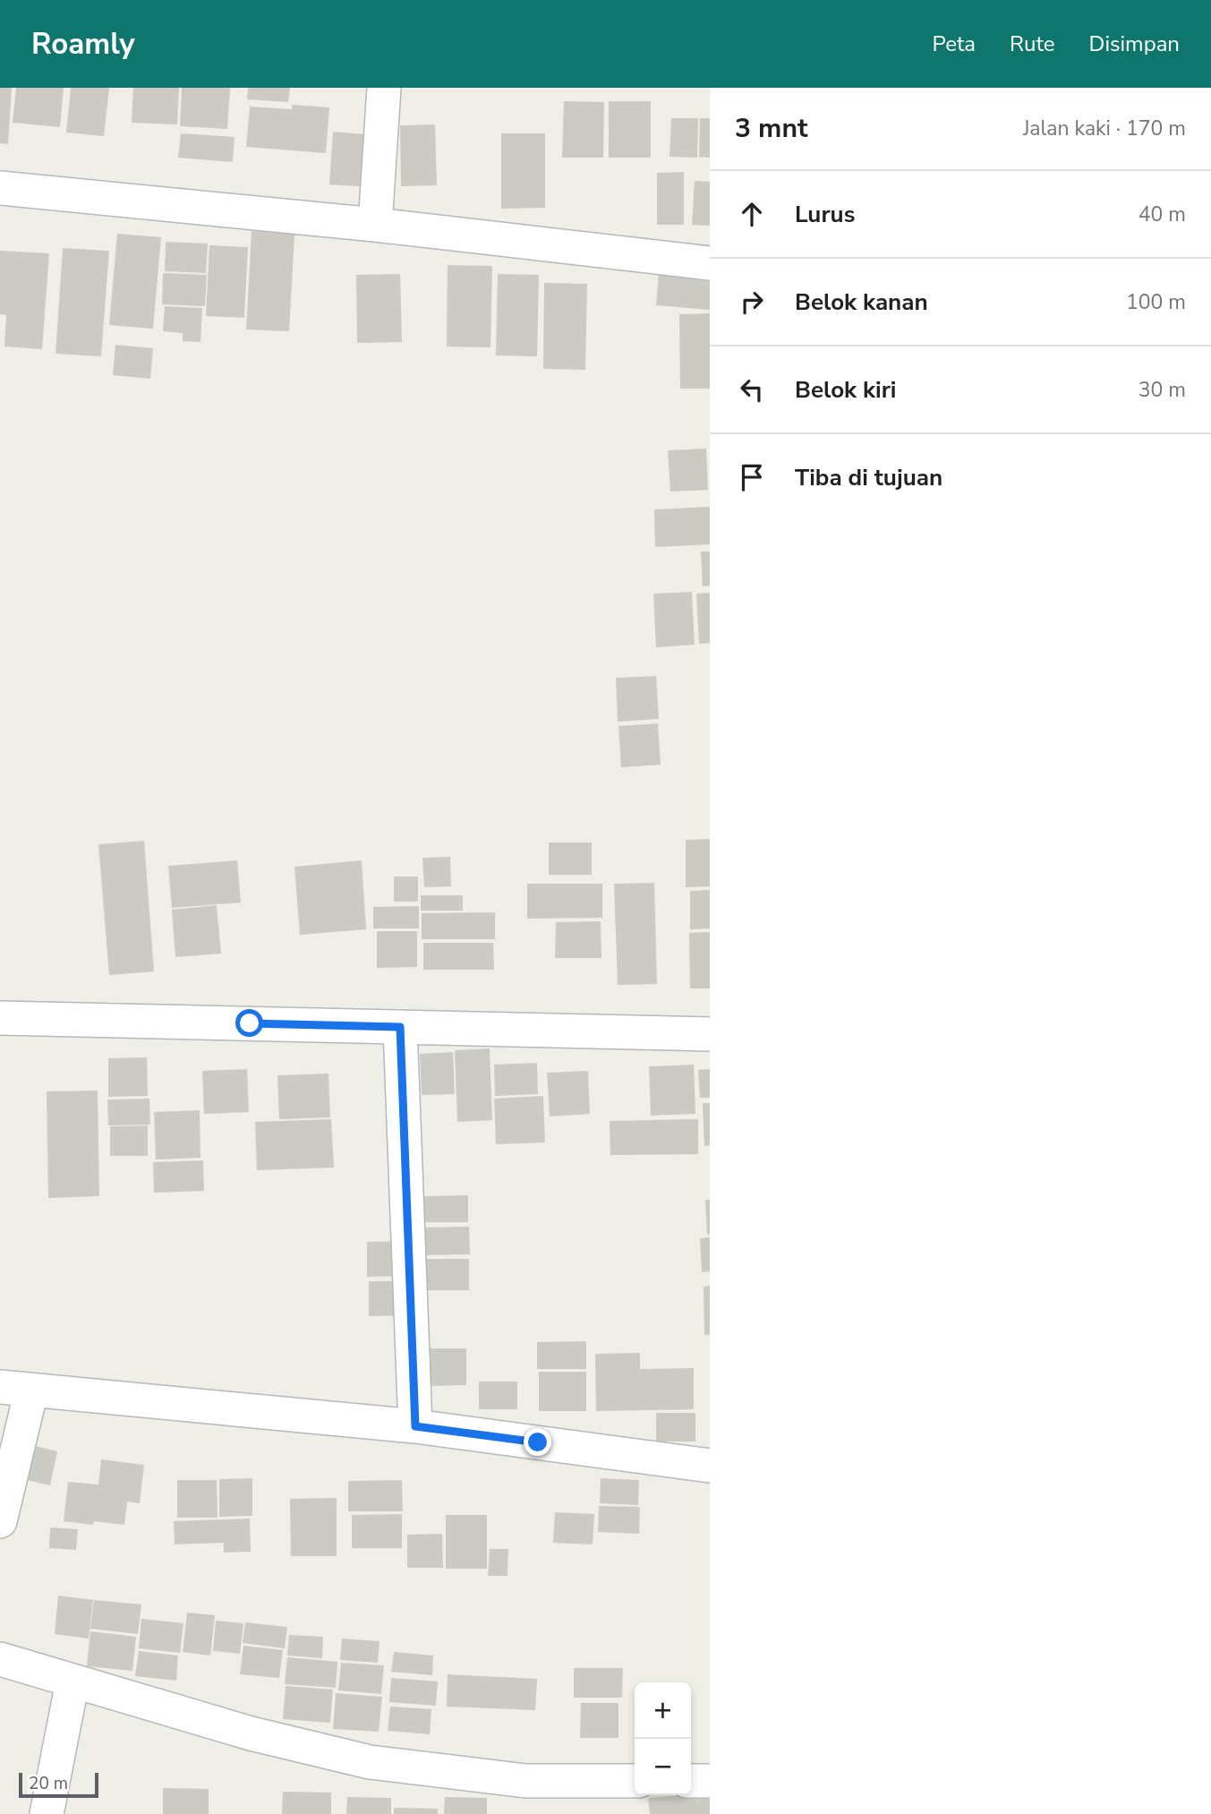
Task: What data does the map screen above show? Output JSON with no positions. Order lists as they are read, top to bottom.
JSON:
{
  "scale_bar": "20 m",
  "page": {
    "header": "Roamly",
    "nav": ["Peta", "Rute", "Disimpan"],
    "heading": ["3 mnt", "Jalan kaki · 170 m"],
    "list": [
      ["Lurus", "40 m"],
      ["Belok kanan", "100 m"],
      ["Belok kiri", "30 m"],
      "Tiba di tujuan"
    ],
    "map_buttons": ["+", "−"],
    "scale": "20 m"
  }
}
